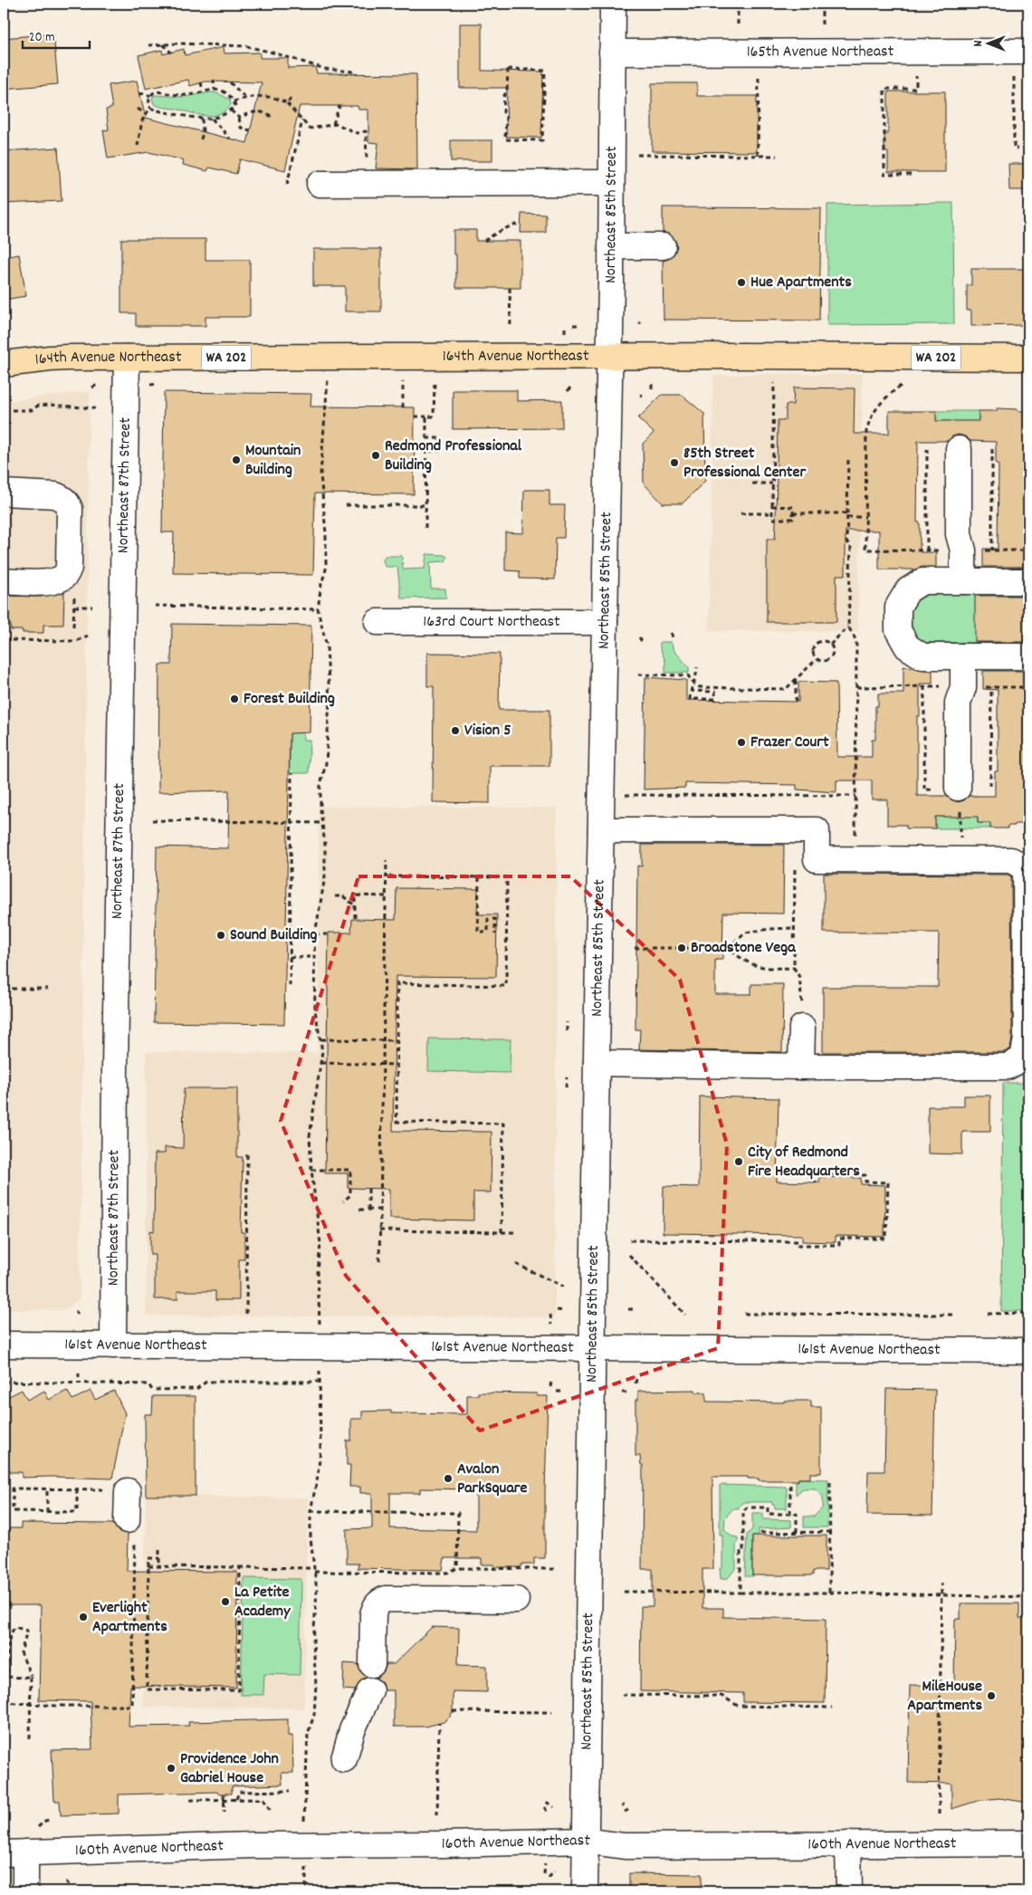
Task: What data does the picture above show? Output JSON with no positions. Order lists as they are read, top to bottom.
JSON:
{
  "streets": {
    "main road": ["164th Avenue Northeast", "WA 202"],
    "street": [
      "165th Avenue Northeast",
      "Northeast 85th Street",
      "Northeast 87th Street",
      "163rd Court Northeast",
      "161st Avenue Northeast",
      "160th Avenue Northeast"
    ]
  },
  "crossings": [
    ["165th Avenue Northeast", "Northeast 85th Street"],
    ["Northeast 85th Street", "164th Avenue Northeast"],
    ["Northeast 85th Street", "163rd Court Northeast"],
    ["Northeast 85th Street", "161st Avenue Northeast"],
    ["Northeast 85th Street", "160th Avenue Northeast"],
    ["164th Avenue Northeast", "Northeast 87th Street"],
    ["Northeast 87th Street", "161st Avenue Northeast"]
  ],
  "places": [
    "Hue Apartments",
    "Redmond Professional Building",
    "Mountain Building",
    "85th Street Professional Center",
    "Forest Building",
    "Vision 5",
    "Frazer Court",
    "Sound Building",
    "Broadstone Vega",
    "City of Redmond Fire Headquarters",
    "Avalon ParkSquare",
    "La Petite Academy",
    "Everlight Apartments",
    "MileHouse Apartments",
    "Providence John Gabriel House"
  ],
  "scale_bar": "20 m",
  "north": "left"
}
